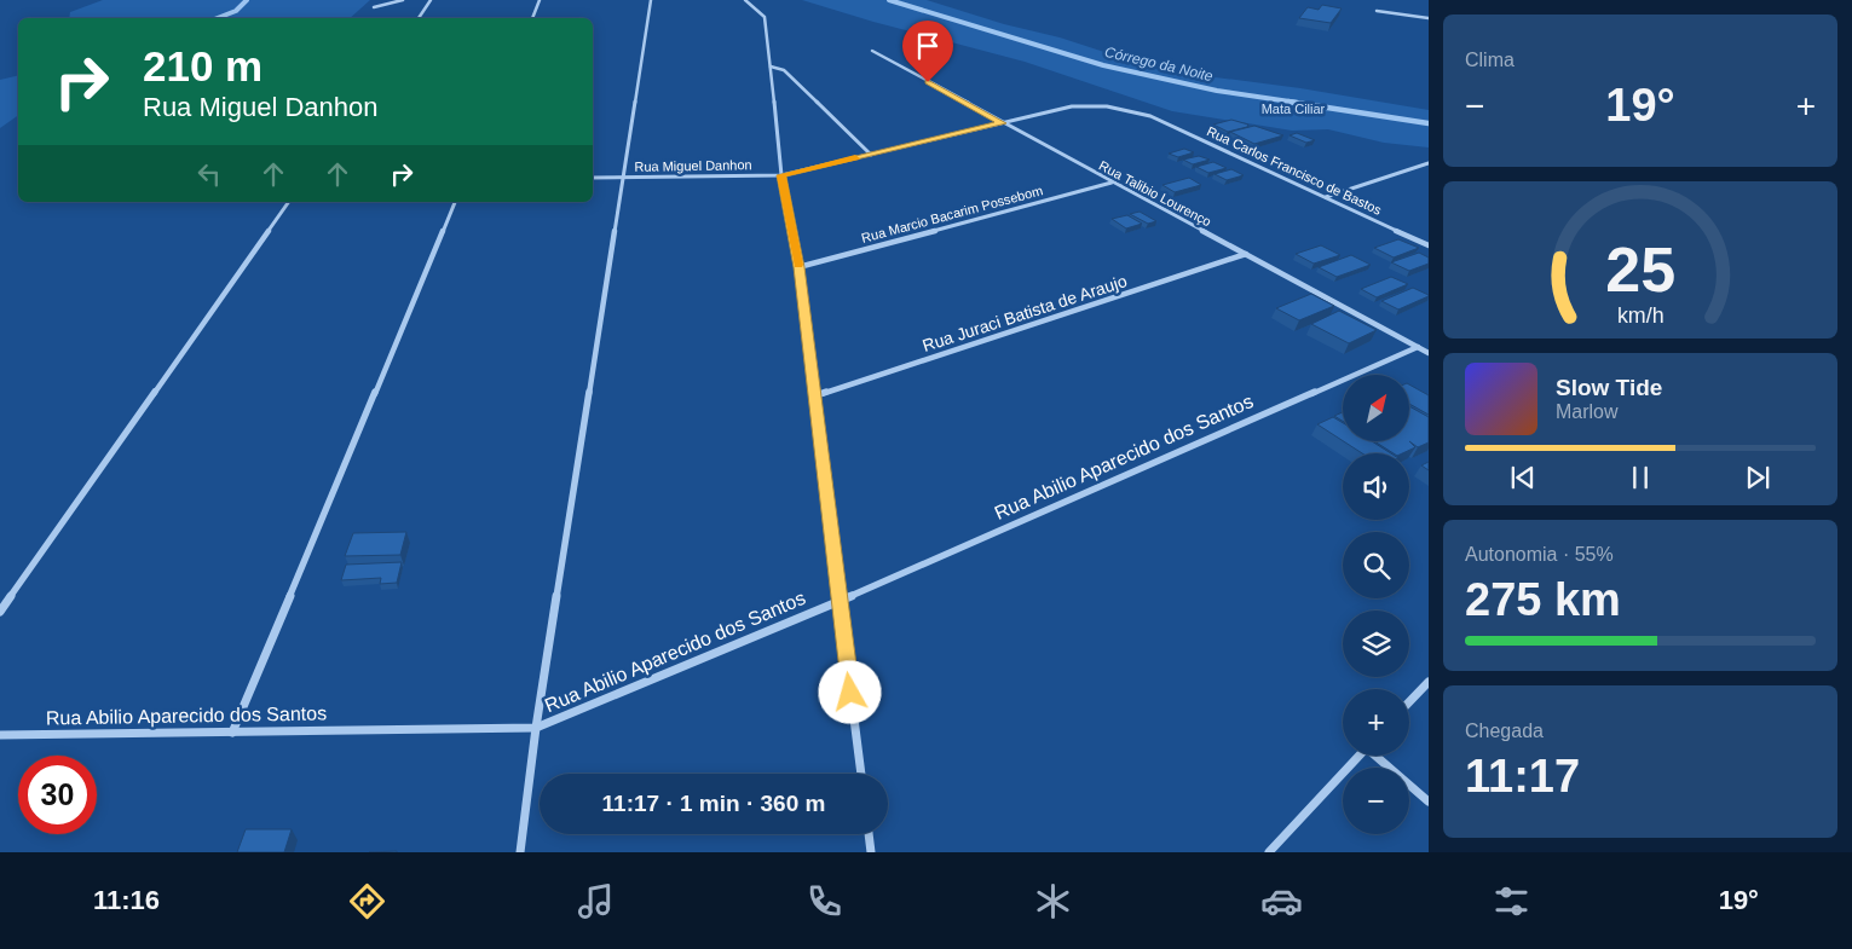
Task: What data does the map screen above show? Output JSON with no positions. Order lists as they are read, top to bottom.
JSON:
{
  "streets": {
    "street": [
      "Rua Miguel Danhon",
      "Rua Carlos Francisco de Bastos",
      "Rua Talibio Lourenço",
      "Rua Marcio Bacarim Possebom",
      "Rua Juraci Batista de Araujo",
      "Rua Abilio Aparecido dos Santos"
    ]
  },
  "crossings": [
    ["Rua Miguel Danhon", "Rua Carlos Francisco de Bastos"],
    ["Rua Miguel Danhon", "Rua Talibio Lourenço"],
    ["Rua Talibio Lourenço", "Rua Marcio Bacarim Possebom"],
    ["Rua Talibio Lourenço", "Rua Juraci Batista de Araujo"],
    ["Rua Talibio Lourenço", "Rua Abilio Aparecido dos Santos"]
  ],
  "water": ["Córrego da Noite"],
  "parks": ["Mata Ciliar"],
  "north": "top right",
  "page": {
    "tile": [
      "Clima",
      ["Autonomia · 55%", "275 km"],
      ["Chegada", "11:17"]
    ],
    "turn": ["210 m", "Rua Miguel Danhon"],
    "heat": ["−", "19°", "+"],
    "song": ["Slow Tide", "Marlow"],
    "map_buttons": ["+", "−"],
    "limit": "30",
    "trip": "11:17 · 1 min · 360 m",
    "tabs": ["11:16", "19°"],
    "gauge": ["25", "km/h"]
  }
}
